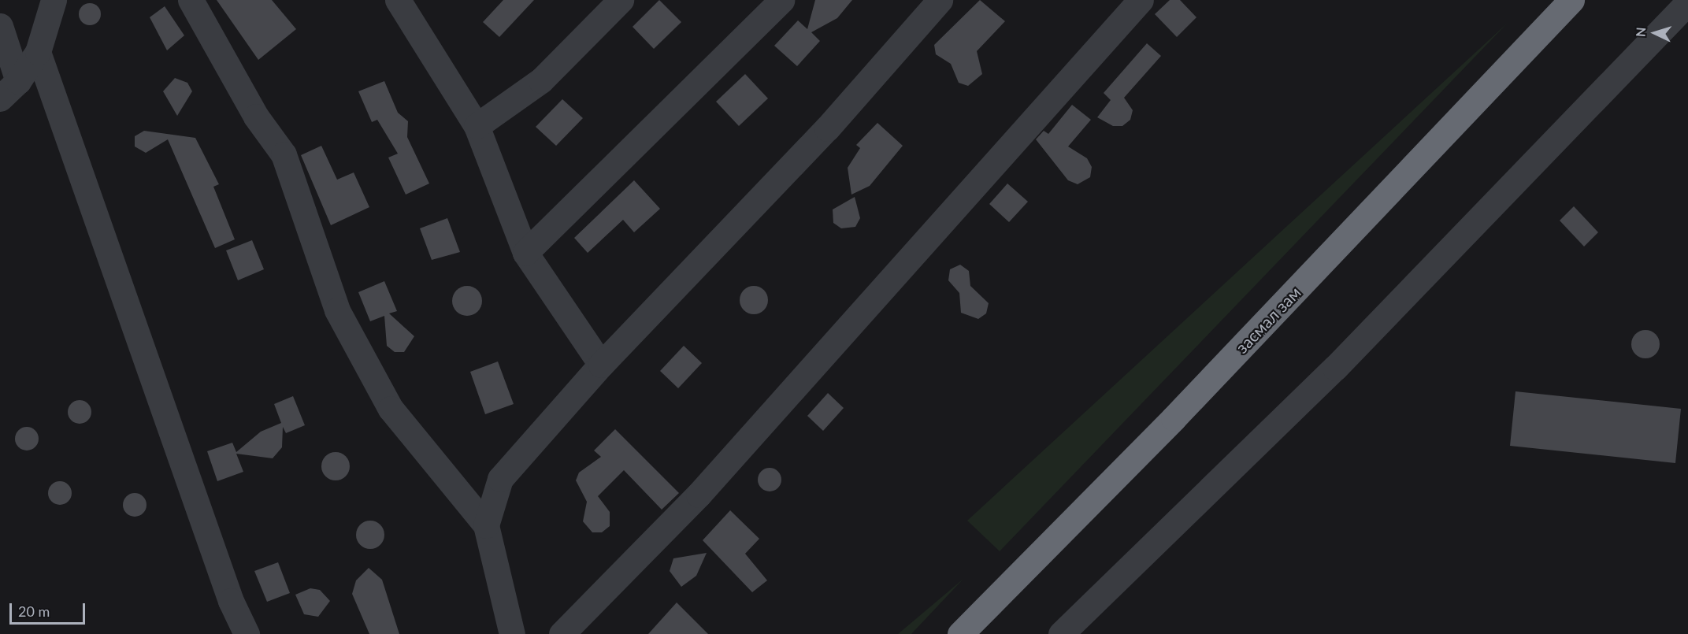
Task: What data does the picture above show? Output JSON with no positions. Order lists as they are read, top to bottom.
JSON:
{
  "streets": {
    "highway": ["засмал зам"]
  },
  "scale_bar": "20 m",
  "north": "left"
}
